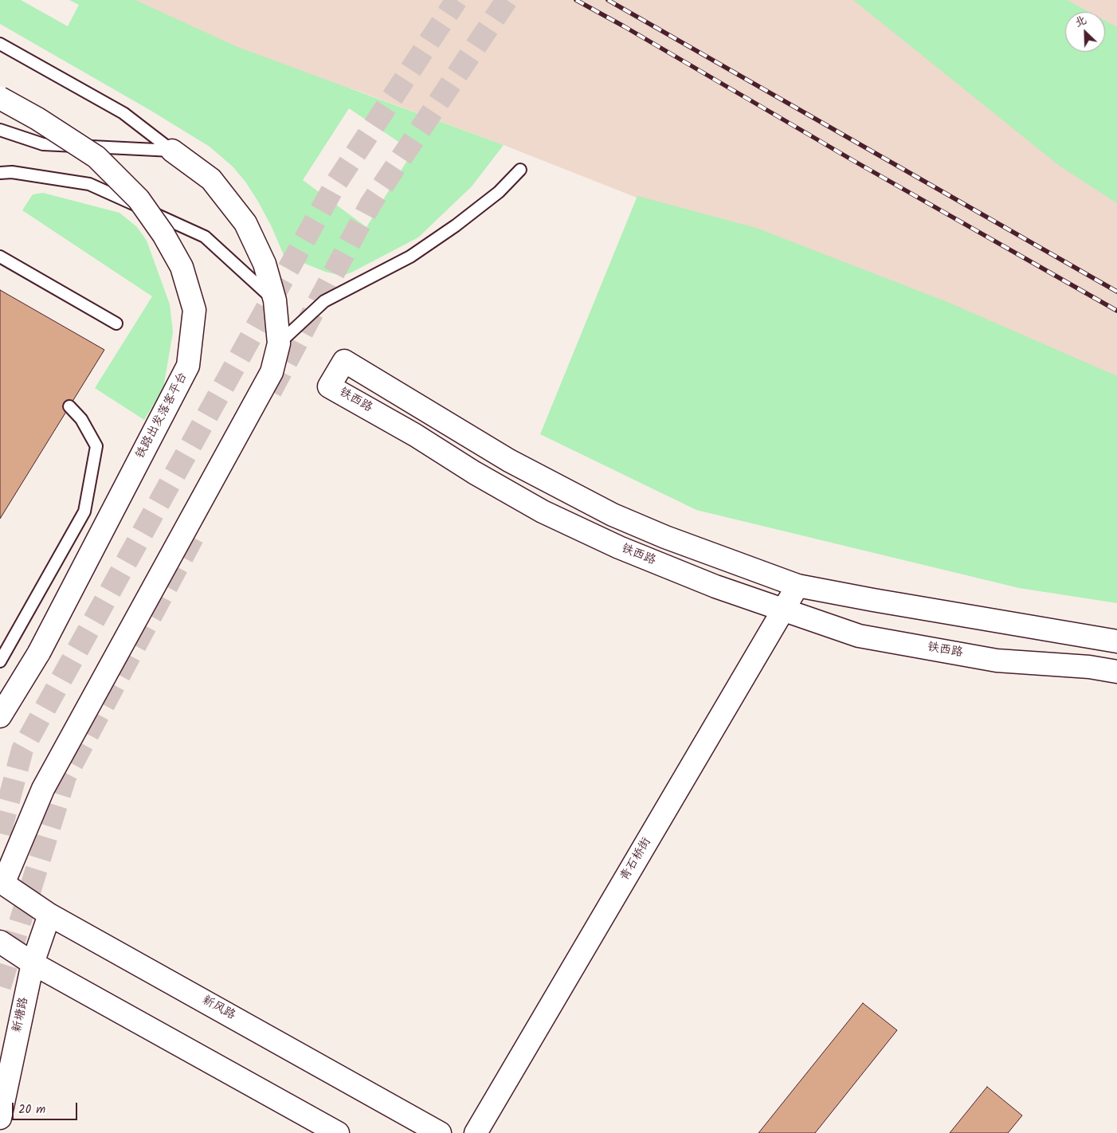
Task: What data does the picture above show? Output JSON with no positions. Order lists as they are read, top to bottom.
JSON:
{
  "streets": {
    "main road": [
      "铁西路",
      "铁路出发落客平台",
      "青石桥街",
      "新风路",
      "新塘路"
    ]
  },
  "crossings": [
    ["铁西路", "青石桥街"],
    ["新风路", "新塘路"]
  ],
  "scale_bar": "20 m",
  "north": "top left"
}
